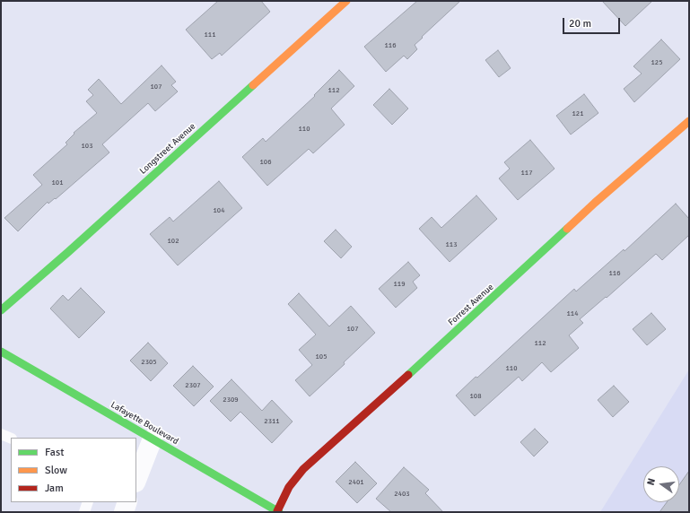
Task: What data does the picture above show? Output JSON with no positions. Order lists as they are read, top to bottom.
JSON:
{
  "streets": {
    "street": ["Longstreet Avenue", "Forrest Avenue", "Lafayette Boulevard"]
  },
  "crossings": [
    ["Forrest Avenue", "Lafayette Boulevard"]
  ],
  "house_numbers": [
    "111",
    "116",
    "125",
    "107",
    "112",
    "121",
    "110",
    "103",
    "106",
    "117",
    "101",
    "104",
    "102",
    "113",
    "116",
    "119",
    "114",
    "107",
    "112",
    "105",
    "2305",
    "110",
    "2307",
    "108",
    "2309",
    "2311",
    "2401",
    "2403"
  ],
  "legend": ["Fast", "Slow", "Jam"],
  "scale_bar": "20 m",
  "north": "left"
}
